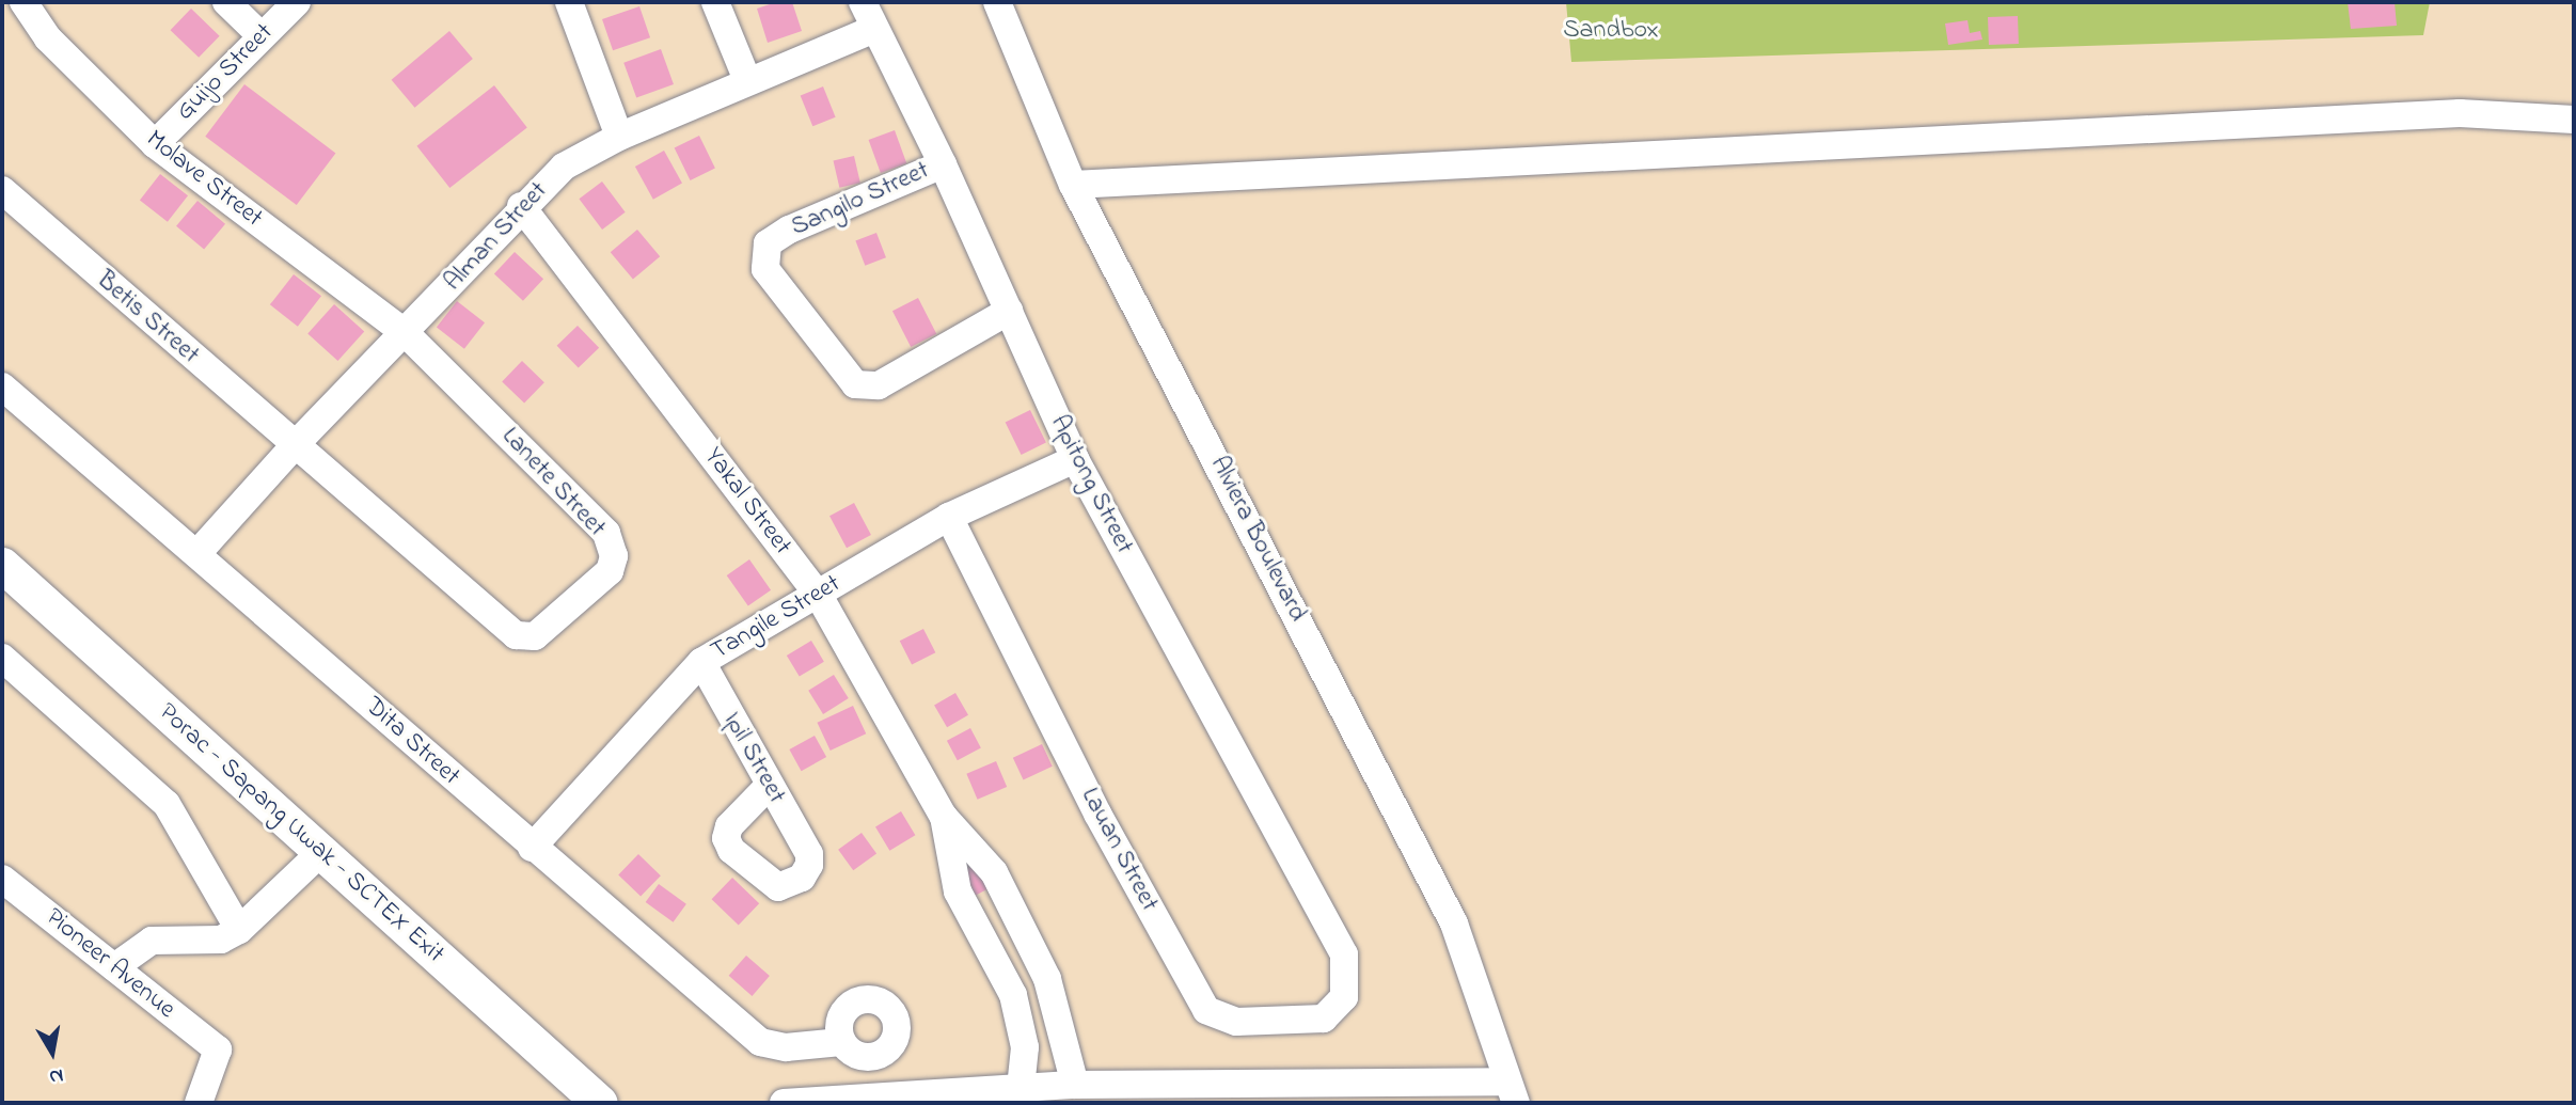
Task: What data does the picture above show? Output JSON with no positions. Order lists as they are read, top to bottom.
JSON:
{
  "streets": {
    "main road": ["Porac - Sapang Uwak - SCTEX Exit"],
    "street": [
      "Guijo Street",
      "Molave Street",
      "Sangilo Street",
      "Alman Street",
      "Betis Street",
      "Lanete Street",
      "Apitong Street",
      "Yakal Street",
      "Alviera Boulevard",
      "Tangile Street",
      "Dita Street",
      "Ipil Street",
      "Lauan Street",
      "Pioneer Avenue"
    ]
  },
  "crossings": [
    ["Guijo Street", "Molave Street"],
    ["Molave Street", "Alman Street"],
    ["Molave Street", "Lanete Street"],
    ["Sangilo Street", "Apitong Street"],
    ["Alman Street", "Betis Street"],
    ["Alman Street", "Lanete Street"],
    ["Alman Street", "Apitong Street"],
    ["Alman Street", "Yakal Street"],
    ["Alman Street", "Dita Street"],
    ["Betis Street", "Lanete Street"],
    ["Apitong Street", "Tangile Street"],
    ["Apitong Street", "Lauan Street"],
    ["Yakal Street", "Tangile Street"],
    ["Tangile Street", "Dita Street"],
    ["Tangile Street", "Ipil Street"],
    ["Tangile Street", "Lauan Street"]
  ],
  "parks": ["Sandbox"],
  "north": "bottom"
}
